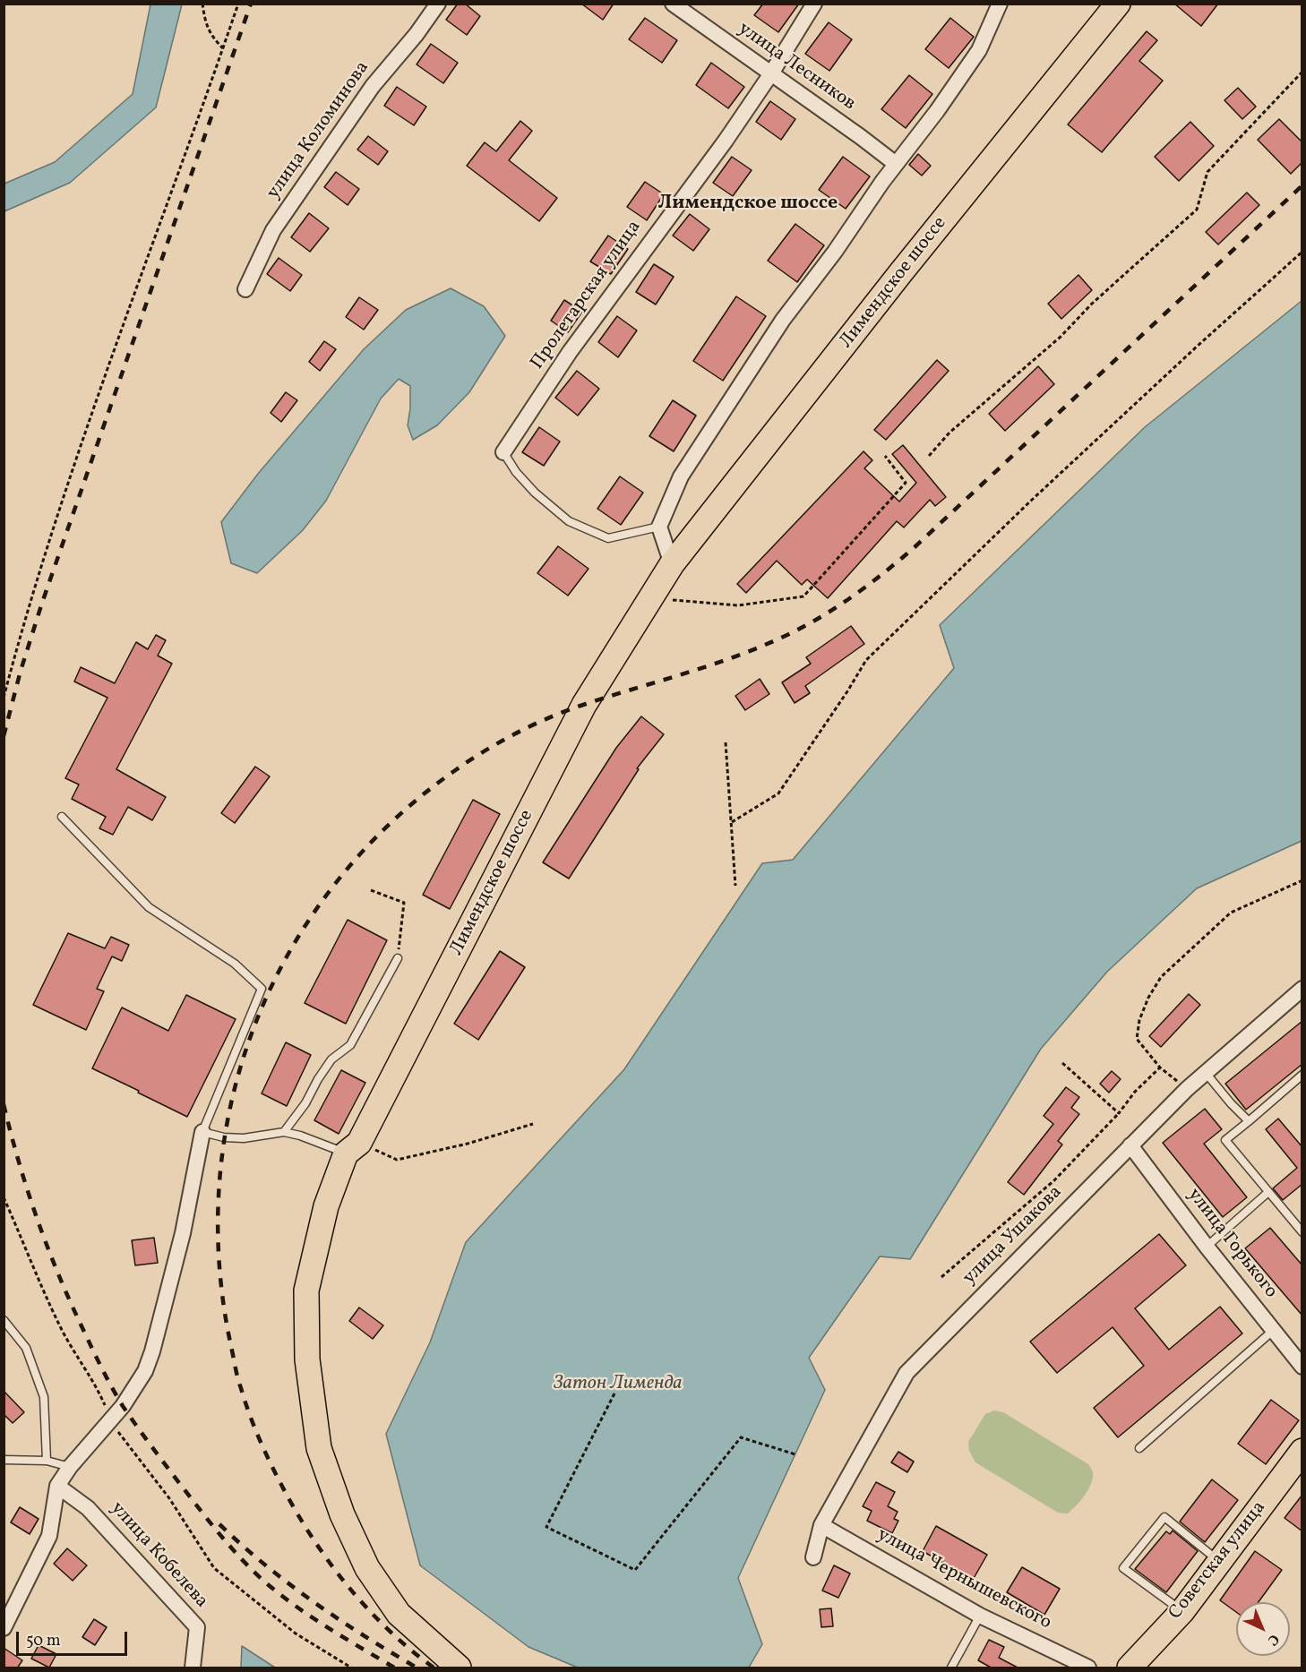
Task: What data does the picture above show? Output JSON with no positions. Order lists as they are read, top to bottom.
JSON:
{
  "streets": {
    "main road": ["Лимендское шоссе", "Советская улица"],
    "street": [
      "улица Лесников",
      "улица Коломинова",
      "Пролетарская улица",
      "улица Ушакова",
      "улица Горького",
      "улица Кобелева",
      "улица Чернышевского"
    ]
  },
  "crossings": [
    ["улица Лесников", "Пролетарская улица"],
    ["улица Ушакова", "улица Горького"],
    ["улица Ушакова", "улица Чернышевского"]
  ],
  "districts": ["Лимендское шоссе"],
  "water": ["Затон Лименда"],
  "scale_bar": "50 m",
  "north": "bottom right"
}
